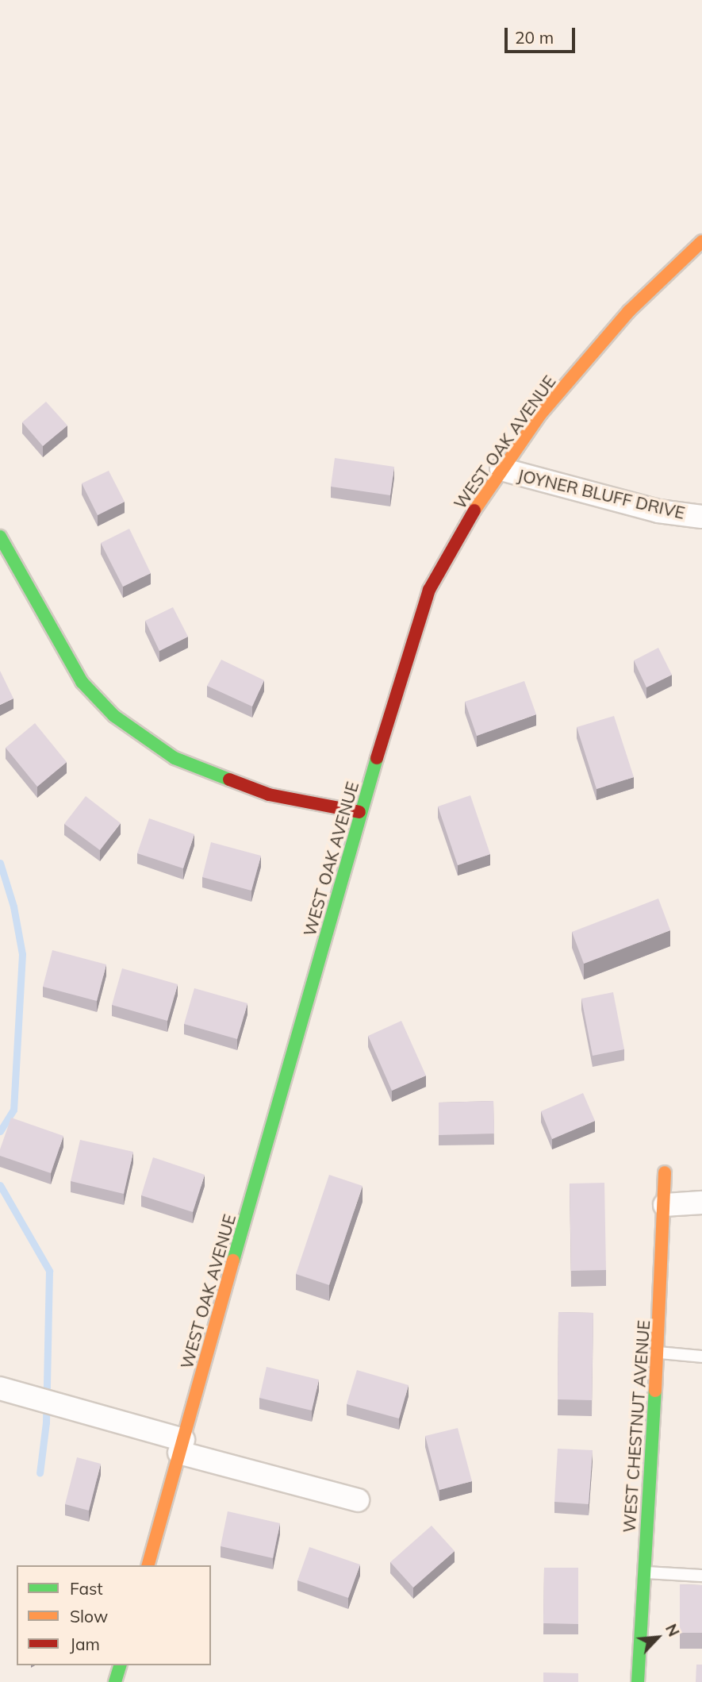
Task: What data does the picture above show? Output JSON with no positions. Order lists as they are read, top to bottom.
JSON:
{
  "streets": {
    "street": ["WEST OAK AVENUE", "JOYNER BLUFF DRIVE", "WEST CHESTNUT AVENUE"]
  },
  "crossings": [
    ["WEST OAK AVENUE", "JOYNER BLUFF DRIVE"]
  ],
  "legend": ["Fast", "Slow", "Jam"],
  "scale_bar": "20 m",
  "north": "top right"
}
